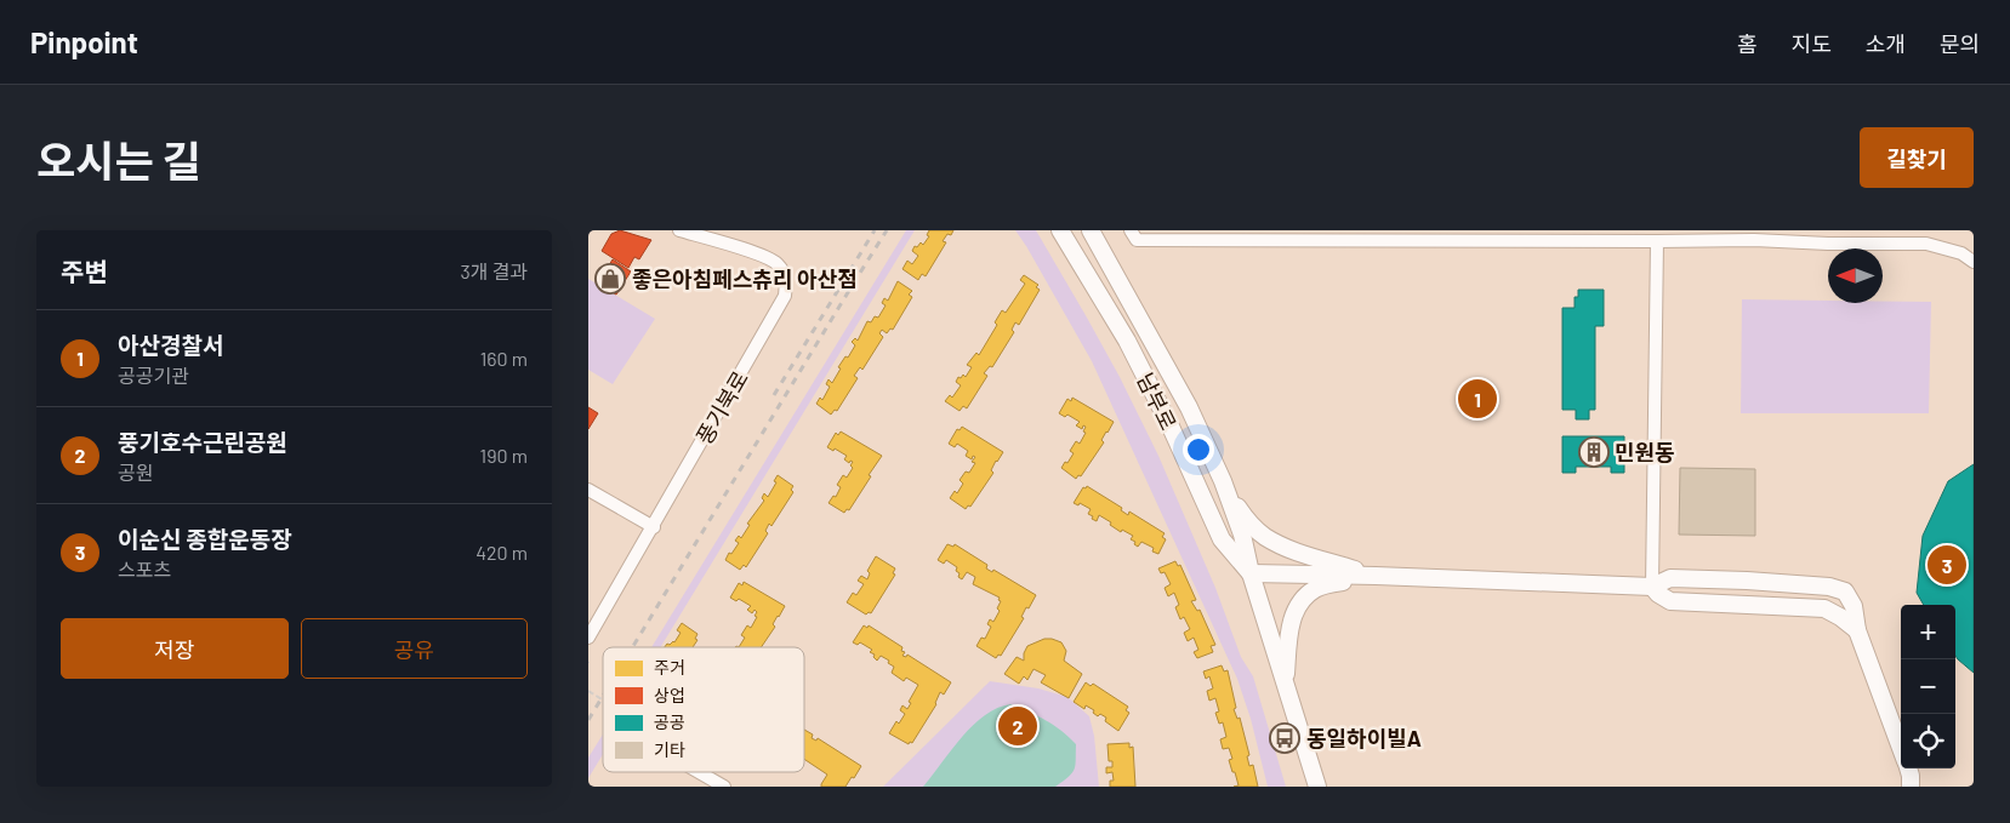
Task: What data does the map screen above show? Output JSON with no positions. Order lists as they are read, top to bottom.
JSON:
{
  "streets": {
    "street": ["남부로", "풍기북로"]
  },
  "places": {
    "shop": ["좋은아침페스츄리 아산점"],
    "building": ["민원동"],
    "bus stop": ["동일하이빌A"]
  },
  "legend": [
    "주거",
    "상업",
    "공공",
    "기타"
  ],
  "north": "left",
  "page": {
    "header": "Pinpoint",
    "nav": [
      "홈",
      "지도",
      "소개",
      "문의"
    ],
    "title": "오시는 길",
    "buttons": [
      "길찾기",
      ["저장", "공유"]
    ],
    "heading": ["주변", "3개 결과"],
    "list": [
      {
        "mark": "1",
        "name": "아산경찰서",
        "note": "공공기관",
        "value": "160 m"
      },
      {
        "mark": "2",
        "name": "풍기호수근린공원",
        "note": "공원",
        "value": "190 m"
      },
      {
        "mark": "3",
        "name": "이순신 종합운동장",
        "note": "스포츠",
        "value": "420 m"
      }
    ],
    "pins": ["1", "3", "2"],
    "map_buttons": ["+", "−"]
  }
}
